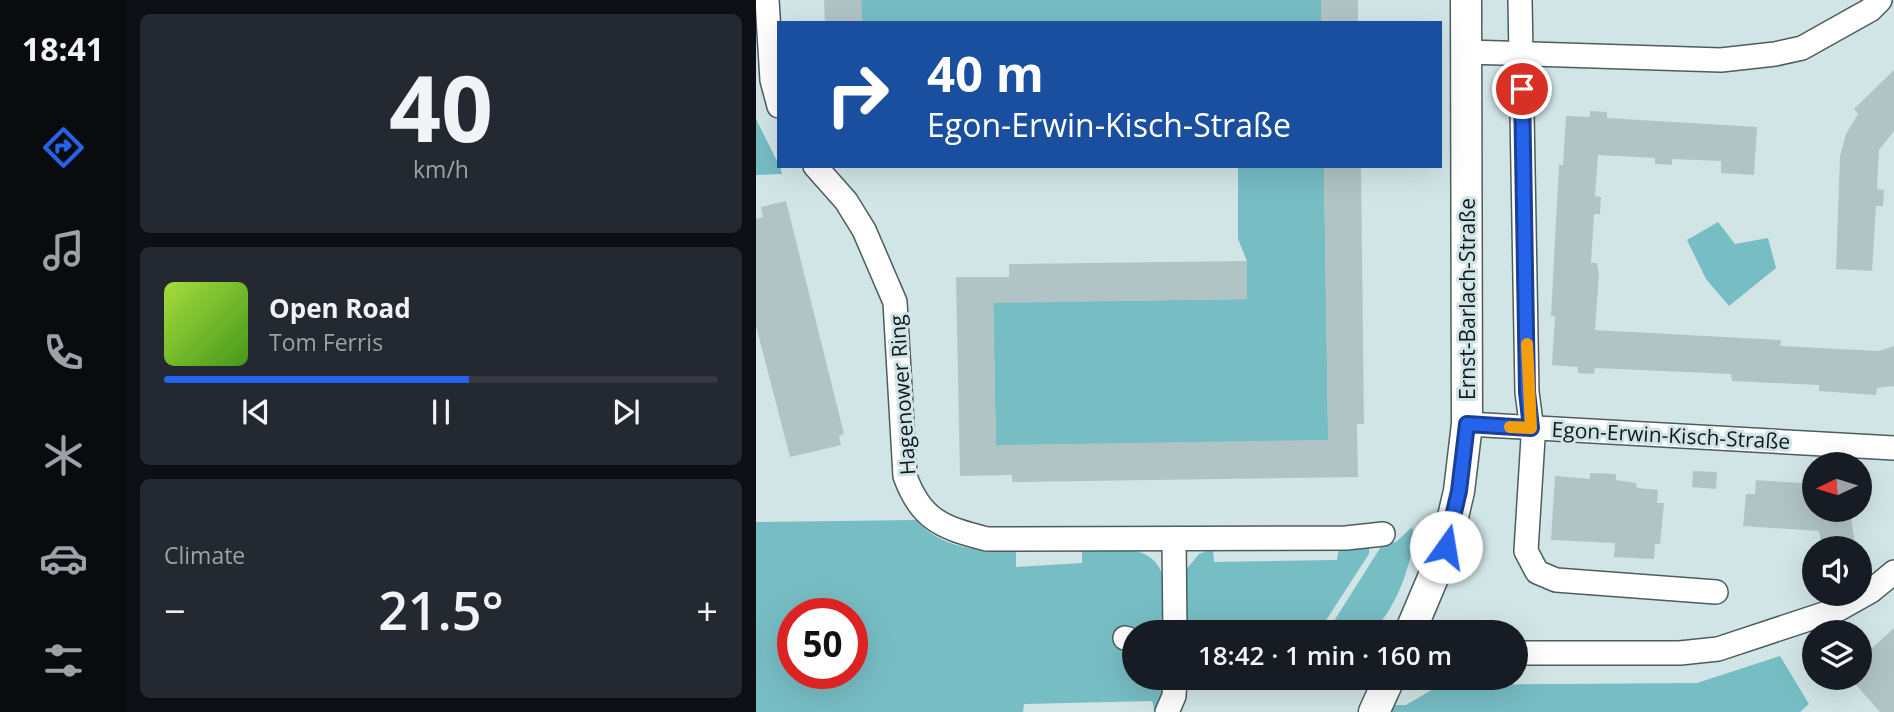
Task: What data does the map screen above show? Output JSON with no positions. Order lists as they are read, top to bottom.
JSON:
{
  "streets": {
    "main road": ["Ernst-Barlach-Straße"],
    "street": ["Hagenower Ring", "Egon-Erwin-Kisch-Straße"]
  },
  "crossings": [
    ["Ernst-Barlach-Straße", "Egon-Erwin-Kisch-Straße"]
  ],
  "north": "left",
  "page": {
    "tabs": "18:41",
    "tile": [
      ["40", "km/h"],
      "Climate"
    ],
    "turn": ["40 m", "Egon-Erwin-Kisch-Straße"],
    "song": ["Open Road", "Tom Ferris"],
    "heat": ["−", "21.5°", "+"],
    "limit": "50",
    "trip": "18:42 · 1 min · 160 m"
  }
}
